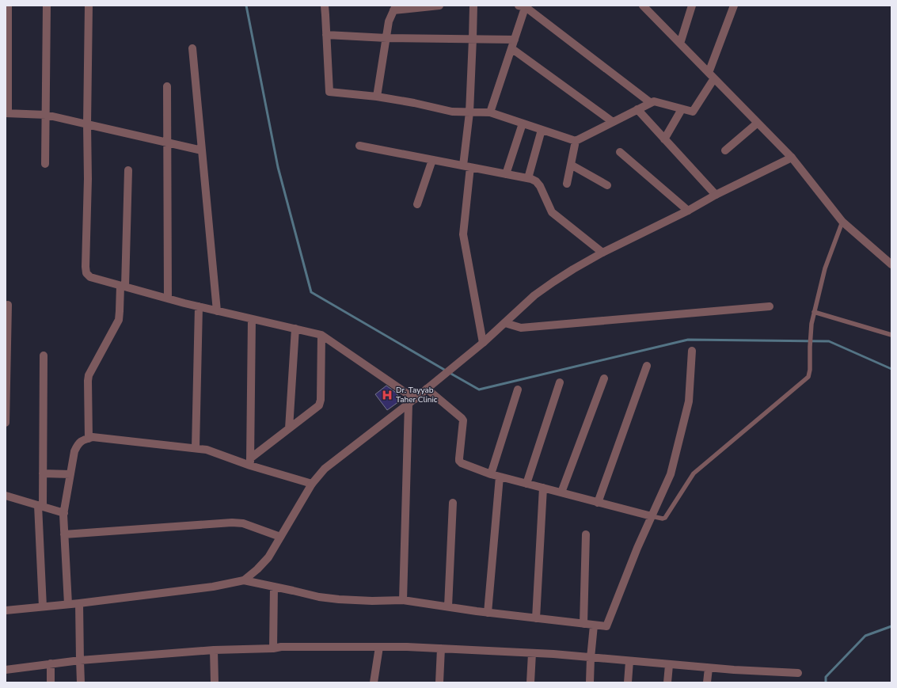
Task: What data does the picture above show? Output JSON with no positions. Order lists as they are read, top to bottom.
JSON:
{
  "places": {
    "hospital": ["Dr. Tayyab Taher Clinic"]
  }
}
